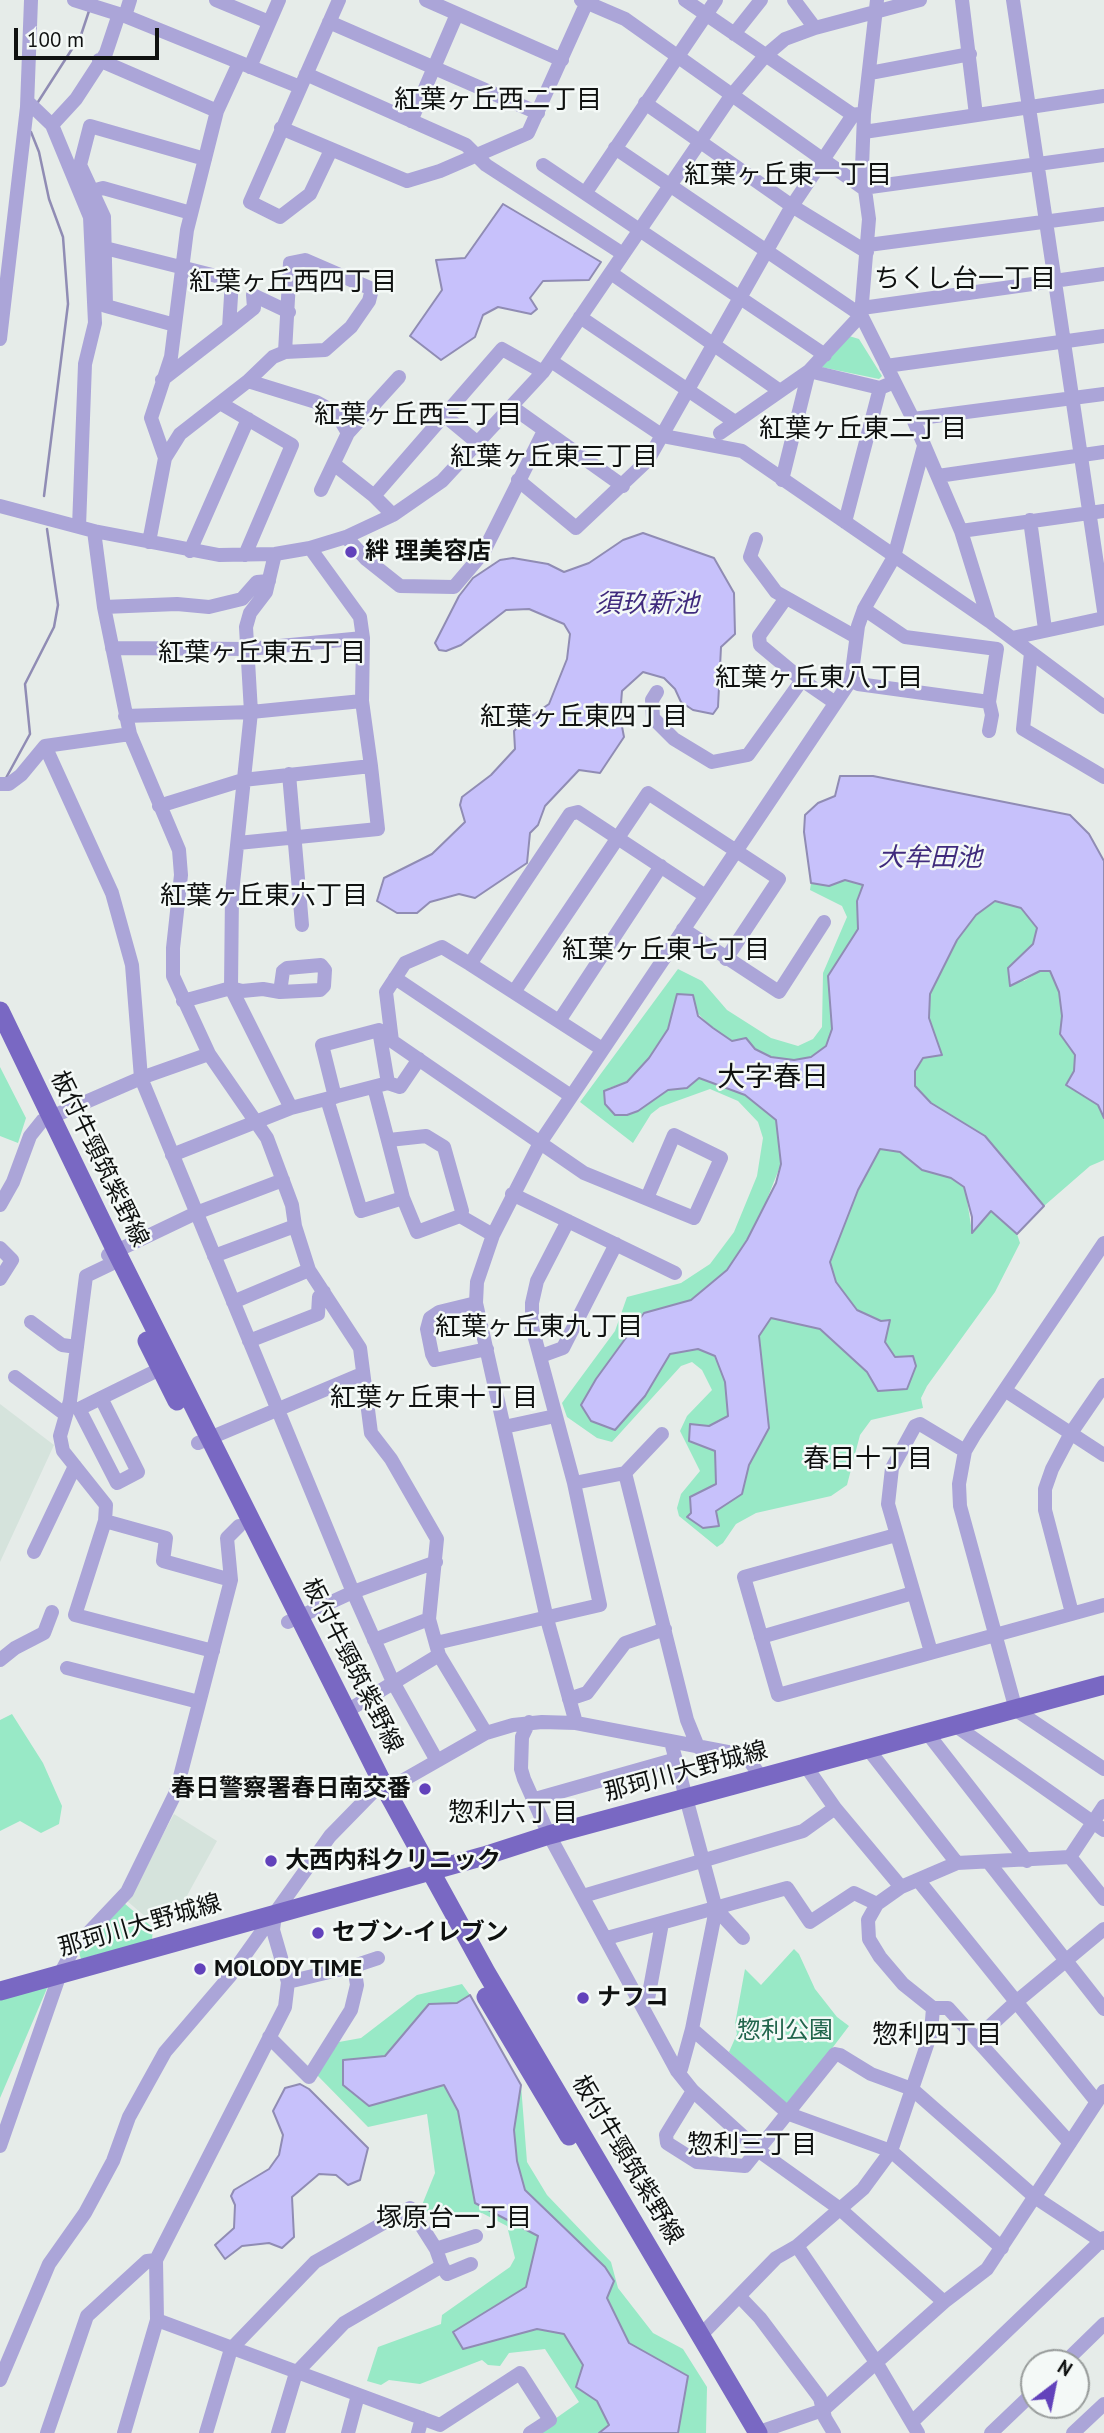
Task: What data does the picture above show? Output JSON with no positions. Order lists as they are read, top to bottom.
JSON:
{
  "streets": {
    "main road": ["板付牛頸筑紫野線", "那珂川大野城線"]
  },
  "crossings": [
    ["板付牛頸筑紫野線", "那珂川大野城線"]
  ],
  "districts": [
    "紅葉ヶ丘西二丁目",
    "紅葉ヶ丘東一丁目",
    "ちくし台一丁目",
    "紅葉ヶ丘西四丁目",
    "紅葉ヶ丘西三丁目",
    "紅葉ヶ丘東二丁目",
    "紅葉ヶ丘東三丁目",
    "紅葉ヶ丘東五丁目",
    "紅葉ヶ丘東八丁目",
    "紅葉ヶ丘東四丁目",
    "紅葉ヶ丘東六丁目",
    "紅葉ヶ丘東七丁目",
    "大字春日",
    "紅葉ヶ丘東九丁目",
    "紅葉ヶ丘東十丁目",
    "春日十丁目",
    "惣利六丁目",
    "惣利四丁目",
    "惣利三丁目",
    "塚原台一丁目"
  ],
  "water": ["須玖新池", "大牟田池"],
  "parks": ["惣利公園"],
  "places": [
    "絆 理美容店",
    "春日警察署春日南交番",
    "大西内科クリニック",
    "セブン-イレブン",
    "MOLODY TIME",
    "ナフコ"
  ],
  "scale_bar": "100 m",
  "north": "top right"
}
